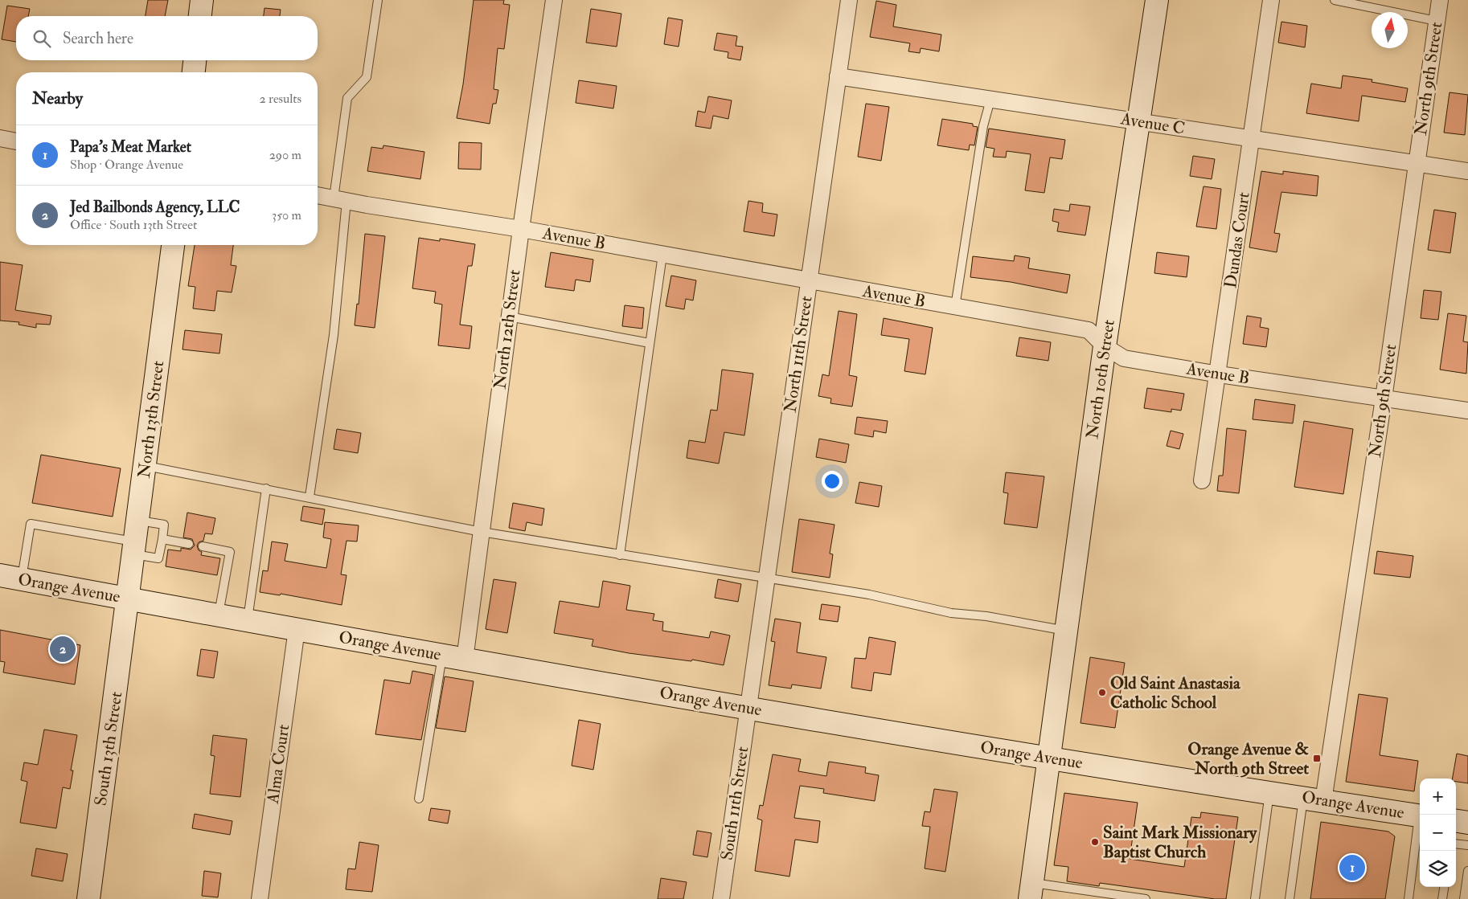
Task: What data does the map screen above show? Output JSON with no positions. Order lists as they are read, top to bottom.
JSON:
{
  "streets": {
    "street": [
      "North 9th Street",
      "Avenue C",
      "Avenue B",
      "Dundas Court",
      "North 12th Street",
      "North 11th Street",
      "North 10th Street",
      "North 13th Street",
      "Orange Avenue",
      "South 13th Street",
      "Alma Court",
      "South 11th Street"
    ]
  },
  "crossings": [
    ["North 9th Street", "Avenue C"],
    ["North 9th Street", "Avenue B"],
    ["North 9th Street", "Orange Avenue"],
    ["Avenue C", "Dundas Court"],
    ["Avenue C", "North 11th Street"],
    ["Avenue C", "North 10th Street"],
    ["Avenue B", "Dundas Court"],
    ["Avenue B", "North 12th Street"],
    ["Avenue B", "North 11th Street"],
    ["Avenue B", "North 10th Street"],
    ["North 12th Street", "Orange Avenue"],
    ["North 11th Street", "Orange Avenue"],
    ["North 11th Street", "South 11th Street"],
    ["North 10th Street", "Orange Avenue"],
    ["North 13th Street", "Orange Avenue"],
    ["North 13th Street", "South 13th Street"],
    ["Orange Avenue", "South 13th Street"],
    ["Orange Avenue", "Alma Court"],
    ["Orange Avenue", "South 11th Street"]
  ],
  "places": {
    "other": ["Old Saint Anastasia Catholic School", "Saint Mark Missionary Baptist Church"],
    "transit": ["Orange Avenue & North 9th Street"]
  },
  "north": "top",
  "page": {
    "search": "Search here",
    "heading": ["Nearby", "2 results"],
    "list": [
      {
        "mark": "1",
        "name": "Papa's Meat Market",
        "note": "Shop · Orange Avenue",
        "value": "290 m"
      },
      {
        "mark": "2",
        "name": "Jed Bailbonds Agency, LLC",
        "note": "Office · South 13th Street",
        "value": "350 m"
      }
    ],
    "pins": ["2", "1"],
    "map_buttons": ["+", "−"]
  }
}
